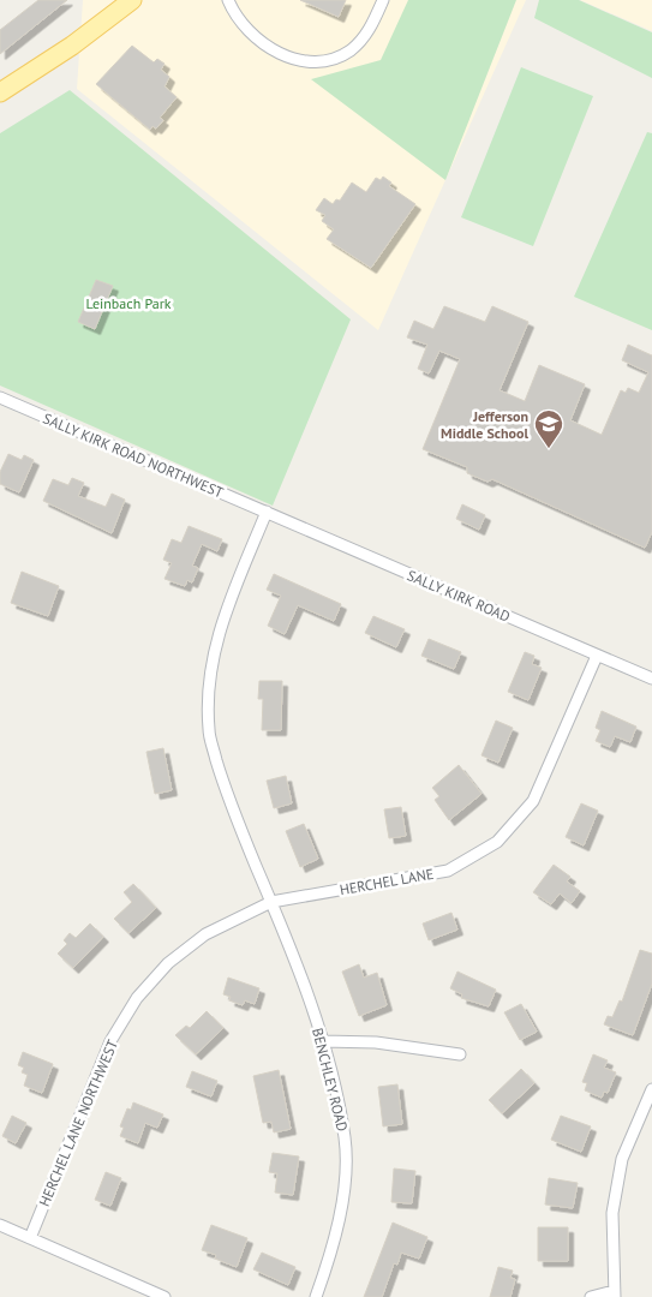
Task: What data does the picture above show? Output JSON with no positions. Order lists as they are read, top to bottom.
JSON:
{
  "streets": {
    "street": [
      "SALLY KIRK ROAD NORTHWEST",
      "SALLY KIRK ROAD",
      "HERCHEL LANE",
      "BENCHLEY ROAD",
      "HERCHEL LANE NORTHWEST"
    ]
  },
  "crossings": [
    ["SALLY KIRK ROAD NORTHWEST", "SALLY KIRK ROAD"],
    ["SALLY KIRK ROAD NORTHWEST", "BENCHLEY ROAD"],
    ["SALLY KIRK ROAD", "HERCHEL LANE"],
    ["SALLY KIRK ROAD", "BENCHLEY ROAD"],
    ["HERCHEL LANE", "BENCHLEY ROAD"],
    ["HERCHEL LANE", "HERCHEL LANE NORTHWEST"],
    ["BENCHLEY ROAD", "HERCHEL LANE NORTHWEST"]
  ],
  "parks": ["Leinbach Park"],
  "places": {
    "school or university": ["Jefferson Middle School"]
  }
}
